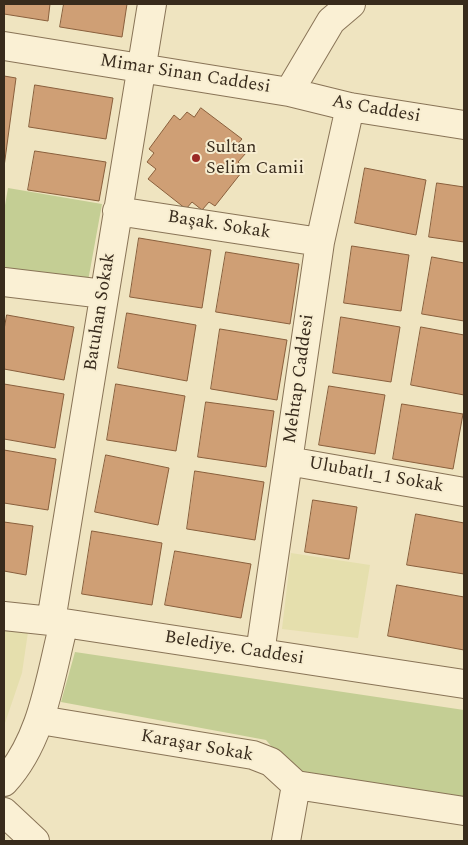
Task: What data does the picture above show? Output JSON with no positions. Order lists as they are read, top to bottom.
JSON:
{
  "streets": {
    "street": [
      "Mimar Sinan Caddesi",
      "As Caddesi",
      "Başak. Sokak",
      "Batuhan Sokak",
      "Mehtap Caddesi",
      "Ulubatlı_1 Sokak",
      "Belediye. Caddesi",
      "Karaşar Sokak"
    ]
  },
  "crossings": [
    ["Mimar Sinan Caddesi", "As Caddesi"],
    ["Mimar Sinan Caddesi", "Batuhan Sokak"],
    ["As Caddesi", "Mehtap Caddesi"],
    ["Başak. Sokak", "Batuhan Sokak"],
    ["Başak. Sokak", "Mehtap Caddesi"],
    ["Batuhan Sokak", "Belediye. Caddesi"],
    ["Batuhan Sokak", "Karaşar Sokak"],
    ["Mehtap Caddesi", "Ulubatlı_1 Sokak"],
    ["Mehtap Caddesi", "Belediye. Caddesi"]
  ],
  "places": ["Sultan Selim Camii"]
}
